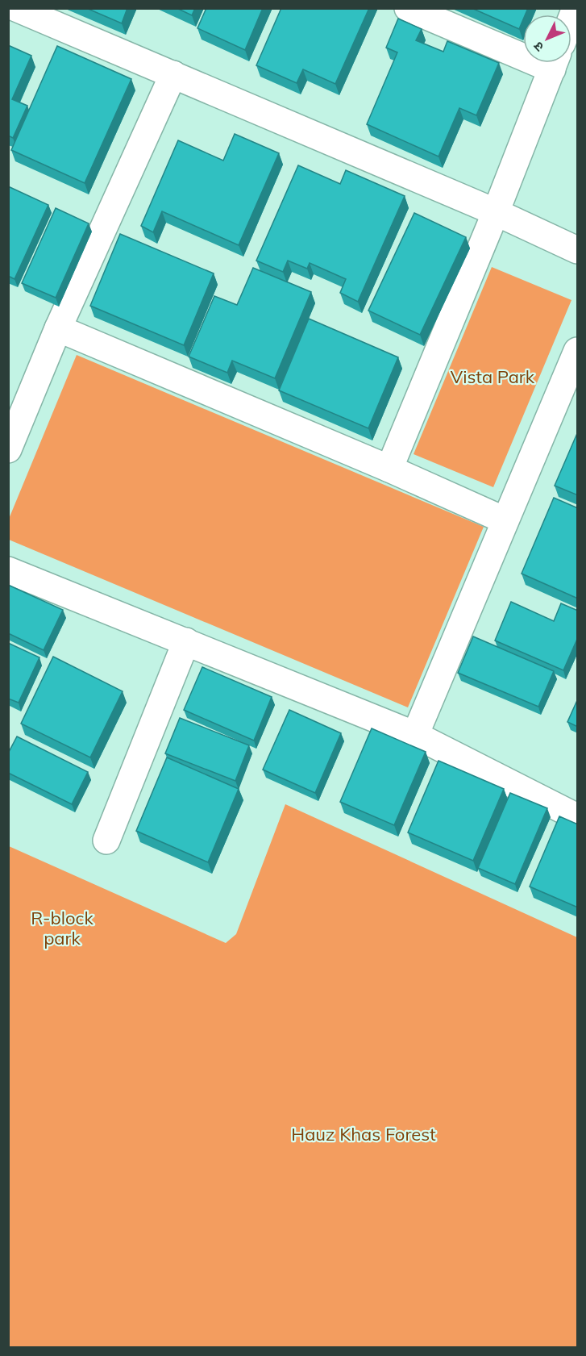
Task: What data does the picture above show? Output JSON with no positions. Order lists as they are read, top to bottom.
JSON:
{
  "parks": ["Vista Park", "R-block park", "Hauz Khas Forest"],
  "north": "bottom left"
}
